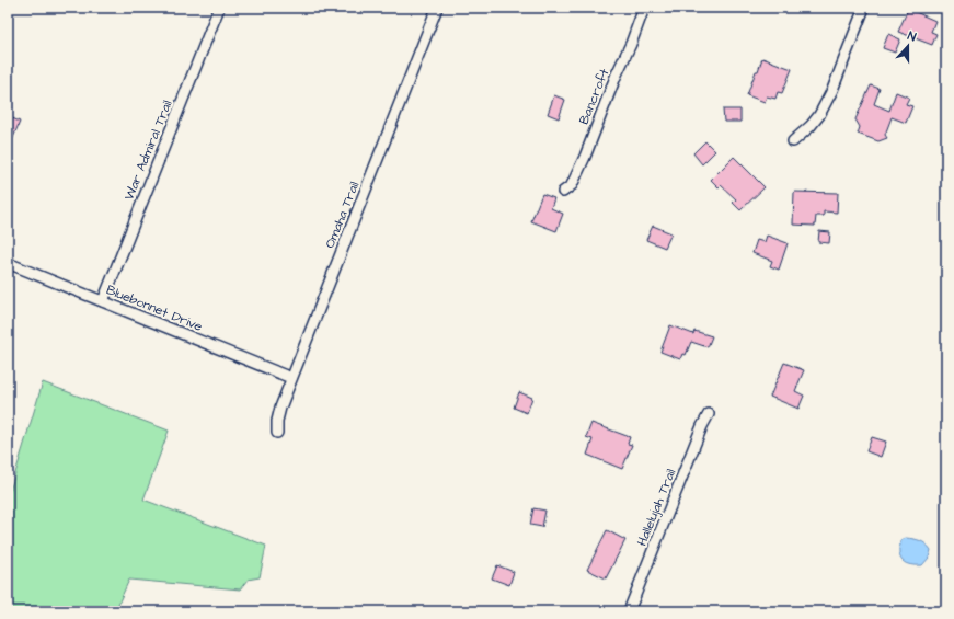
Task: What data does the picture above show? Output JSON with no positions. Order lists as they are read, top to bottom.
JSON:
{
  "streets": {
    "street": [
      "Bancroft",
      "War Admiral Trail",
      "Omaha Trail",
      "Bluebonnet Drive",
      "Hallelujah Trail"
    ]
  },
  "crossings": [
    ["War Admiral Trail", "Bluebonnet Drive"],
    ["Omaha Trail", "Bluebonnet Drive"]
  ],
  "north": "top"
}
